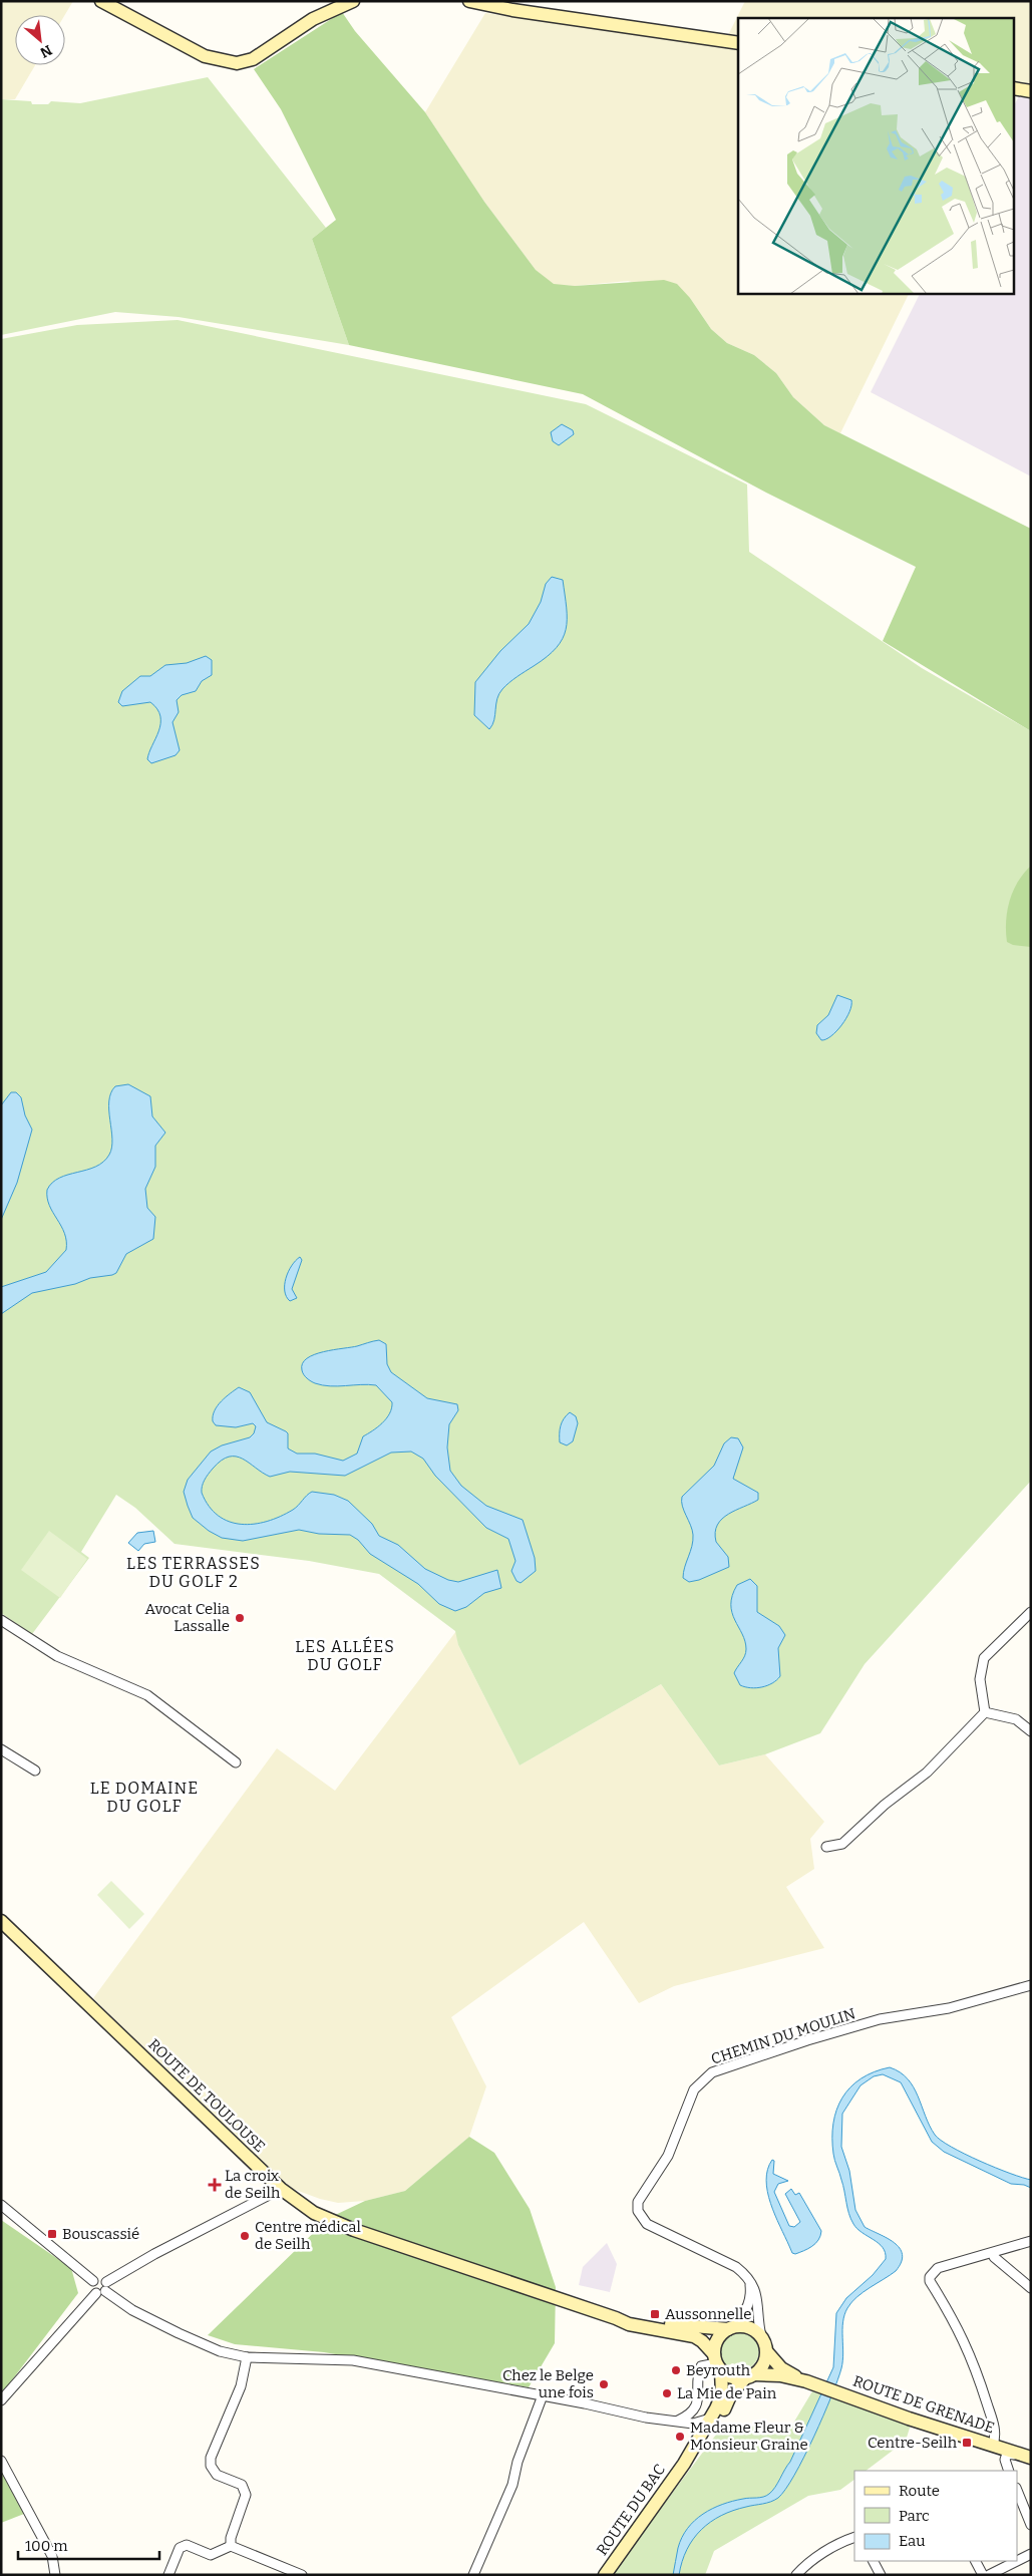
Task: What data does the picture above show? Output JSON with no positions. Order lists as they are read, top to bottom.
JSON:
{
  "streets": {
    "main road": ["ROUTE DE TOULOUSE", "ROUTE DE GRENADE", "ROUTE DU BAC"],
    "street": ["CHEMIN DU MOULIN"]
  },
  "crossings": [
    ["ROUTE DE TOULOUSE", "ROUTE DE GRENADE"],
    ["ROUTE DE TOULOUSE", "ROUTE DU BAC"],
    ["ROUTE DE GRENADE", "ROUTE DU BAC"]
  ],
  "districts": ["LES TERRASSES DU GOLF 2", "LES ALLÉES DU GOLF", "LE DOMAINE DU GOLF"],
  "places": {
    "other": [
      "Avocat Celia Lassalle",
      "Centre médical de Seilh",
      "Beyrouth",
      "Chez le Belge une fois",
      "La Mie de Pain",
      "Madame Fleur & Monsieur Graine"
    ],
    "health": ["La croix de Seilh"],
    "transit": ["Bouscassié", "Aussonnelle", "Centre-Seilh"]
  },
  "legend": ["Route", "Parc", "Eau"],
  "scale_bar": "100 m",
  "north": "bottom right"
}
